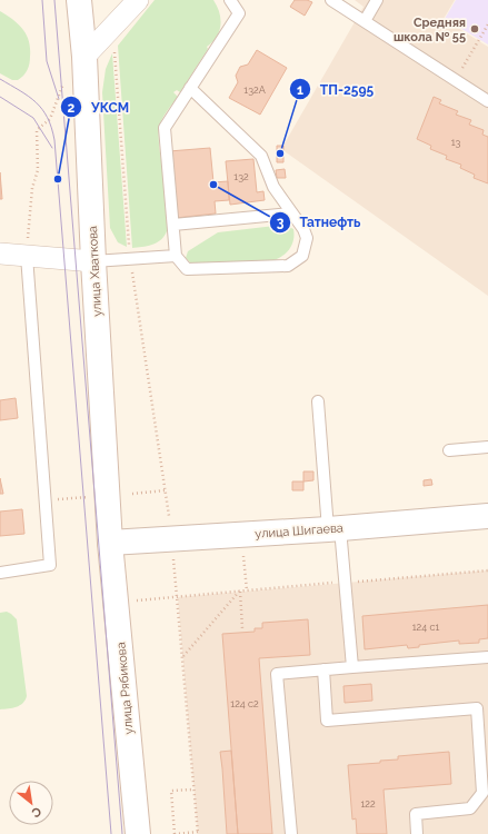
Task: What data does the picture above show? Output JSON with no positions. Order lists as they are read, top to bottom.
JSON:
{
  "streets": {
    "main road": ["улица Хваткова", "улица Шигаева", "улица Рябикова"]
  },
  "crossings": [
    ["улица Хваткова", "улица Шигаева"],
    ["улица Хваткова", "улица Рябикова"],
    ["улица Шигаева", "улица Рябикова"]
  ],
  "places": [
    "Средняя школа № 55",
    "ТП-2595",
    "УКСМ",
    "Татнефть"
  ],
  "house_numbers": [
    "132А",
    "13",
    "132",
    "124 с1",
    "124 с2",
    "122"
  ],
  "north": "bottom right"
}
